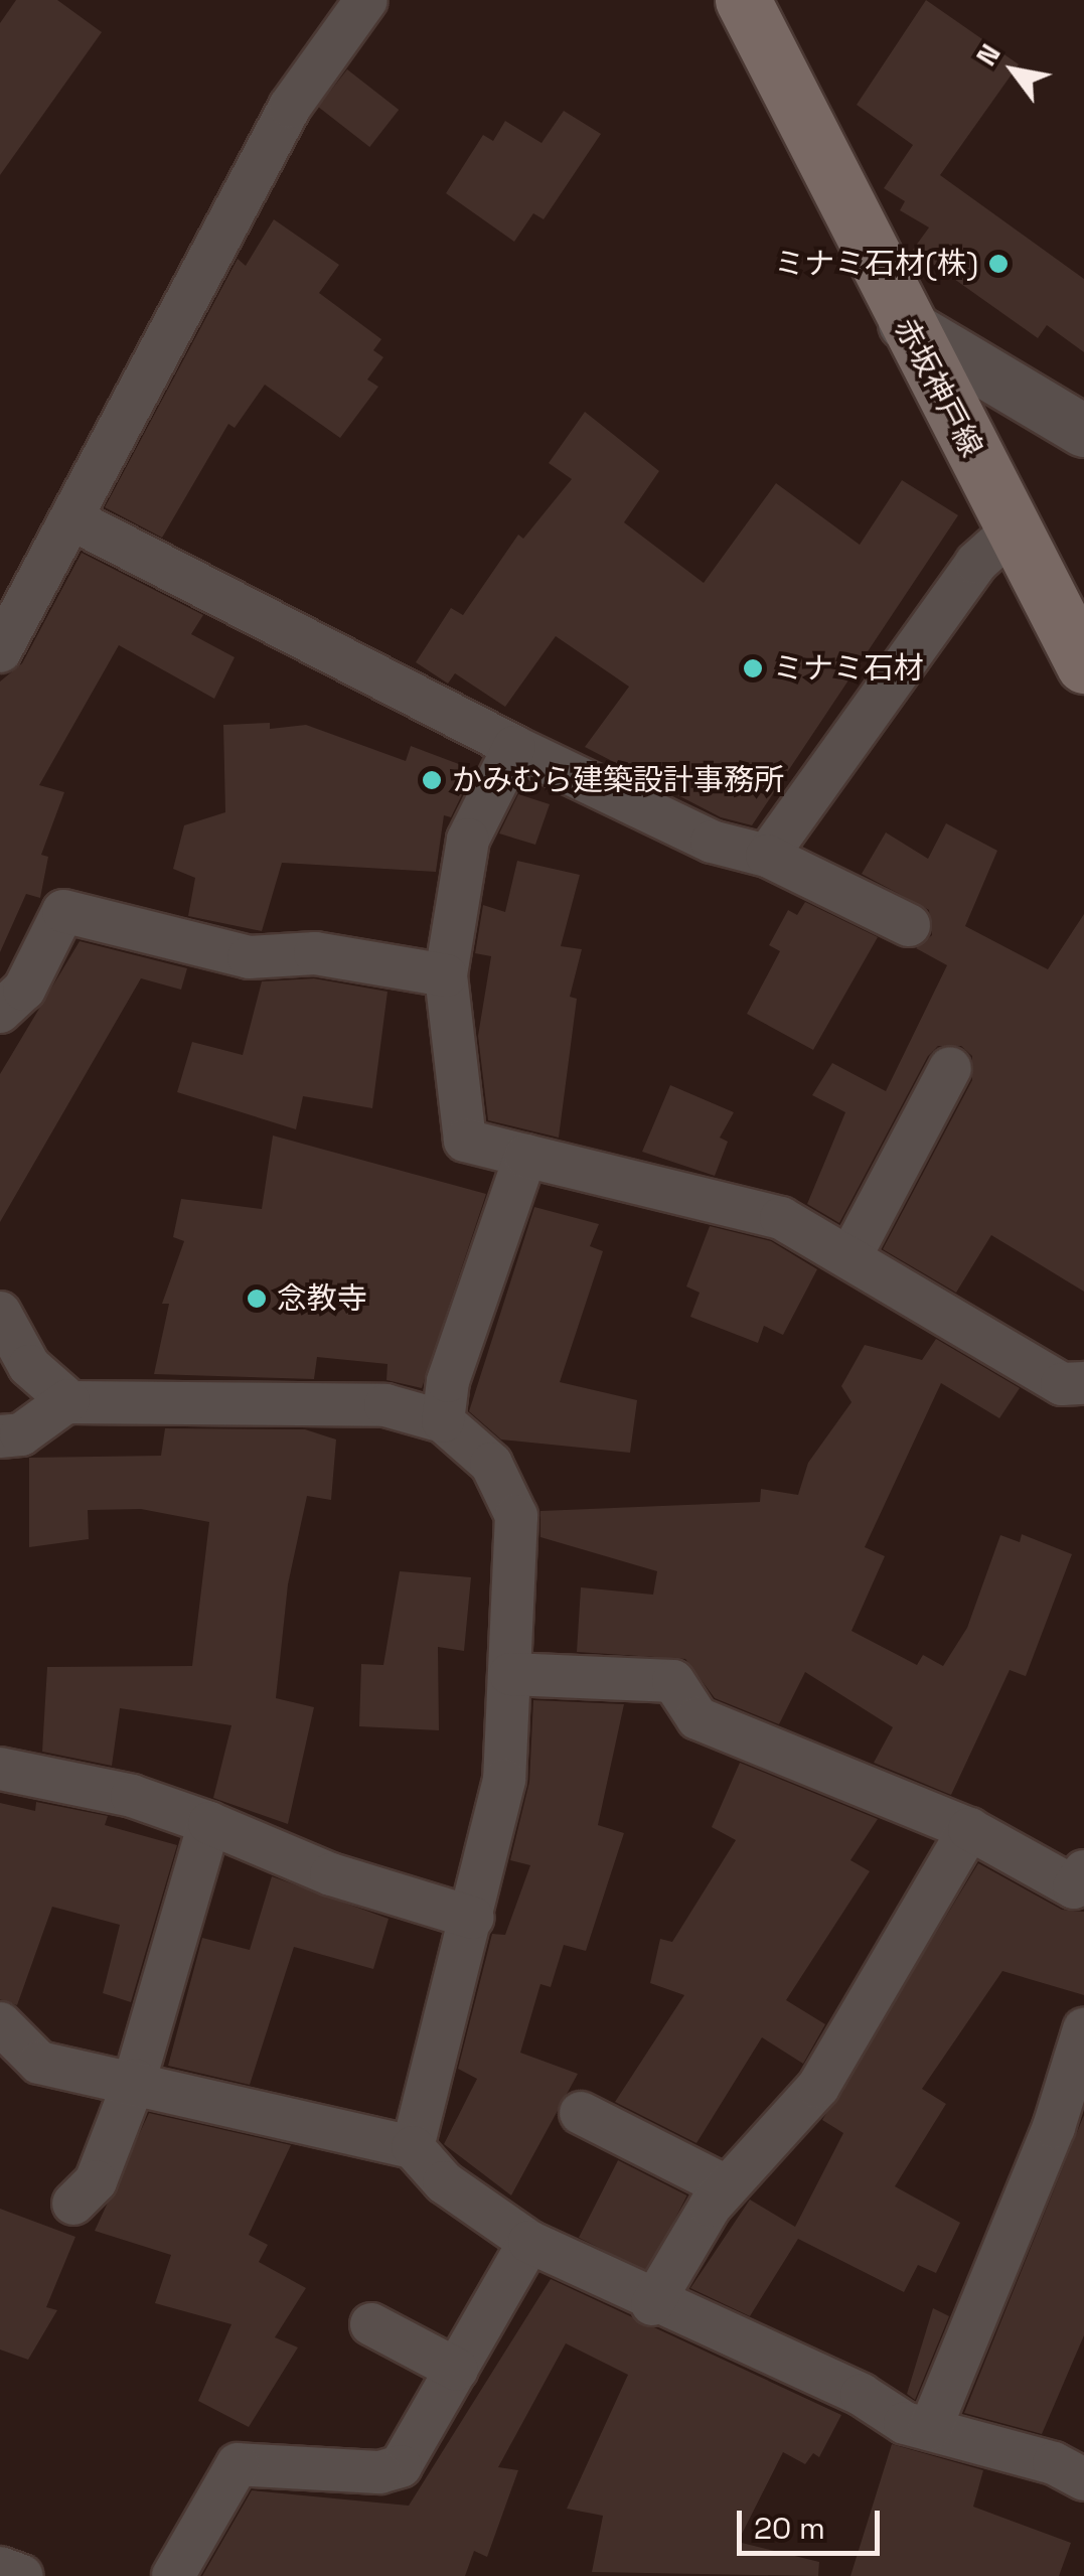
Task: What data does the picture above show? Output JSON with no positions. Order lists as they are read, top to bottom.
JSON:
{
  "streets": {
    "main road": ["赤坂神戸線"]
  },
  "places": [
    "ミナミ石材(株)",
    "ミナミ石材",
    "かみむら建築設計事務所",
    "念教寺"
  ],
  "scale_bar": "20 m",
  "north": "top left"
}
